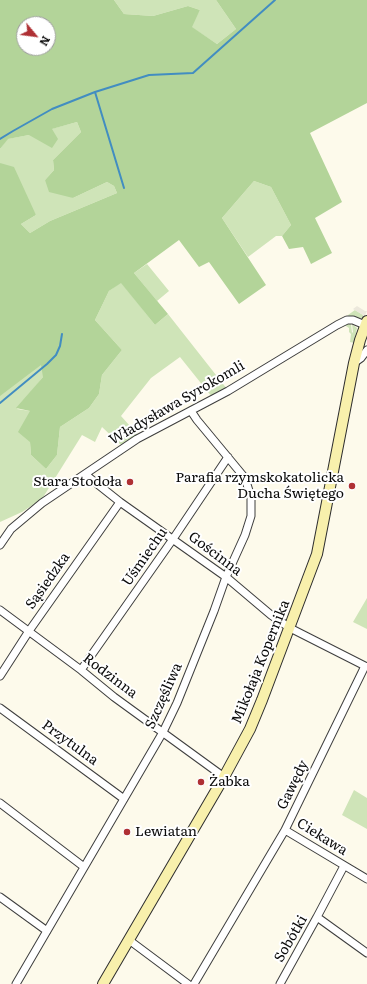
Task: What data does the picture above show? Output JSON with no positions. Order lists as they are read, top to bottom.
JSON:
{
  "streets": {
    "street": [
      "Władysława Syrokomli",
      "Gościnna",
      "Uśmiechu",
      "Sąsiedzka",
      "Mikołaja Kopernika",
      "Rodzinna",
      "Szczęśliwa",
      "Przytulna",
      "Gawędy",
      "Ciekawa",
      "Sobótki"
    ]
  },
  "crossings": [
    ["Władysława Syrokomli", "Gościnna"],
    ["Władysława Syrokomli", "Mikołaja Kopernika"],
    ["Władysława Syrokomli", "Szczęśliwa"],
    ["Gościnna", "Uśmiechu"],
    ["Gościnna", "Sąsiedzka"],
    ["Gościnna", "Mikołaja Kopernika"],
    ["Gościnna", "Szczęśliwa"],
    ["Gościnna", "Gawędy"],
    ["Uśmiechu", "Rodzinna"],
    ["Uśmiechu", "Szczęśliwa"],
    ["Sąsiedzka", "Rodzinna"],
    ["Mikołaja Kopernika", "Rodzinna"],
    ["Mikołaja Kopernika", "Gawędy"],
    ["Rodzinna", "Szczęśliwa"],
    ["Szczęśliwa", "Przytulna"],
    ["Gawędy", "Ciekawa"]
  ],
  "places": [
    "Stara Stodoła",
    "Parafia rzymskokatolicka Ducha Świętego",
    "Żabka",
    "Lewiatan"
  ],
  "north": "bottom right"
}
